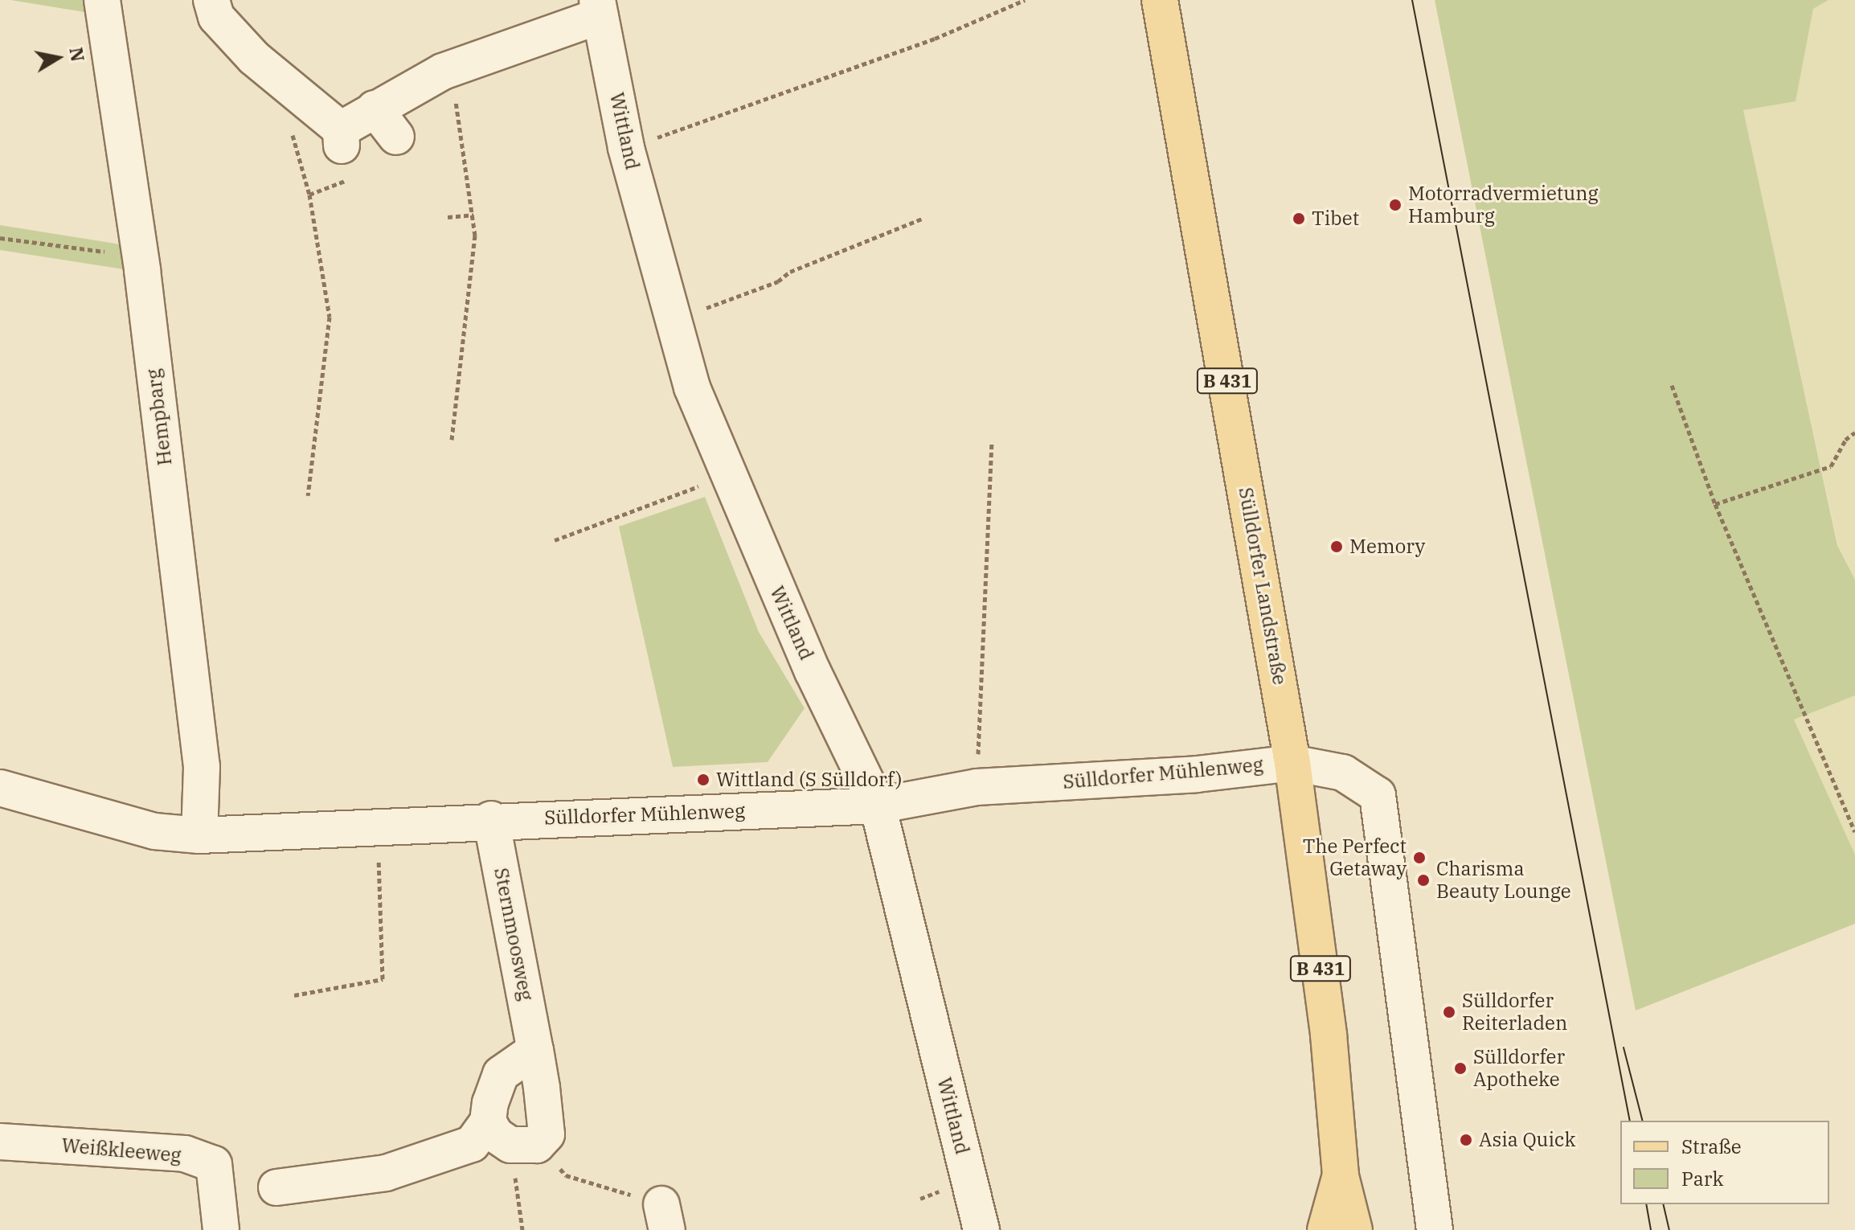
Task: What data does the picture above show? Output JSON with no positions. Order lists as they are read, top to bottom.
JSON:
{
  "streets": {
    "main road": ["B 431", "Sülldorfer Landstraße"],
    "street": [
      "Wittland",
      "Hempbarg",
      "Sülldorfer Mühlenweg",
      "Sternmoosweg",
      "Weißkleeweg"
    ]
  },
  "crossings": [
    ["Wittland", "Sülldorfer Mühlenweg"],
    ["Hempbarg", "Sülldorfer Mühlenweg"],
    ["Sülldorfer Landstraße", "Sülldorfer Mühlenweg"],
    ["Sülldorfer Mühlenweg", "Sternmoosweg"]
  ],
  "places": [
    "Motorradvermietung Hamburg",
    "Tibet",
    "Memory",
    "Wittland (S Sülldorf)",
    "The Perfect Getaway",
    "Charisma Beauty Lounge",
    "Sülldorfer Reiterladen",
    "Sülldorfer Apotheke",
    "Asia Quick"
  ],
  "legend": ["Straße", "Park"],
  "north": "right"
}
